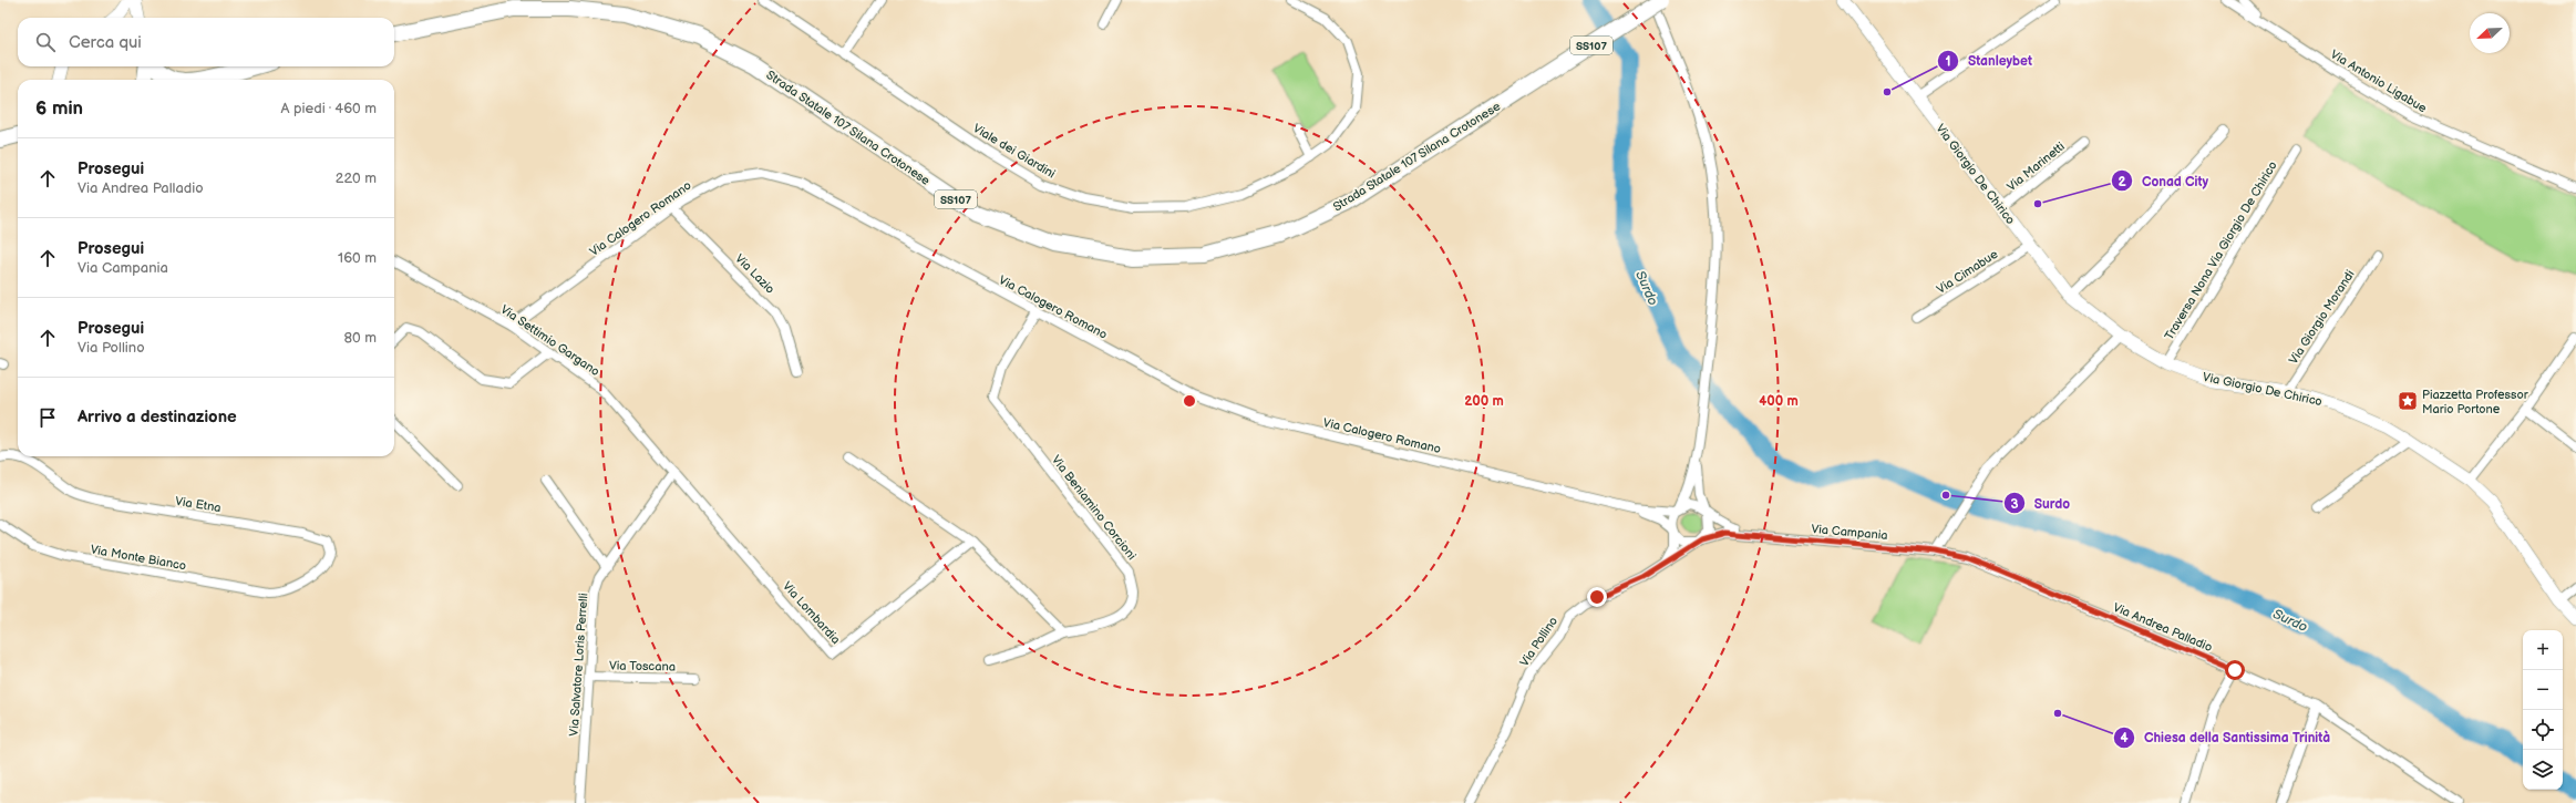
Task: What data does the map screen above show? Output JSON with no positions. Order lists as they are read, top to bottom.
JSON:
{
  "streets": {
    "highway": ["SS107", "Strada Statale 107 Silana Crotonese"],
    "main road": ["Via Giorgio De Chirico"],
    "street": [
      "Via Antonio Ligabue",
      "Viale dei Giardini",
      "Via Marinetti",
      "Via Calogero Romano",
      "Traversa Nona Via Giorgio De Chirico",
      "Via Cimabue",
      "Via Lazio",
      "Via Giorgio Morandi",
      "Via Settimio Gargano",
      "Via Etna",
      "Via Beniamino Corcioni",
      "Via Campania",
      "Via Monte Bianco",
      "Via Lombardia",
      "Via Andrea Palladio",
      "Via Pollino",
      "Via Salvatore Loris Perrelli",
      "Via Toscana"
    ]
  },
  "crossings": [
    ["Via Marinetti", "Via Giorgio De Chirico"],
    ["Via Giorgio De Chirico", "Traversa Nona Via Giorgio De Chirico"],
    ["Via Giorgio De Chirico", "Via Cimabue"],
    ["Via Giorgio De Chirico", "Via Giorgio Morandi"],
    ["Via Calogero Romano", "Via Lazio"],
    ["Via Calogero Romano", "Via Settimio Gargano"],
    ["Via Calogero Romano", "Via Beniamino Corcioni"],
    ["Via Settimio Gargano", "Via Lombardia"],
    ["Via Settimio Gargano", "Via Salvatore Loris Perrelli"],
    ["Via Etna", "Via Monte Bianco"],
    ["Via Campania", "Via Andrea Palladio"],
    ["Via Campania", "Via Pollino"],
    ["Via Lombardia", "Via Salvatore Loris Perrelli"],
    ["Via Salvatore Loris Perrelli", "Via Toscana"]
  ],
  "water": ["Surdo"],
  "places": {
    "other": [
      "Stanleybet",
      "Conad City",
      "Surdo",
      "Chiesa della Santissima Trinità"
    ],
    "place": ["Piazzetta Professor Mario Portone"]
  },
  "north": "bottom left",
  "page": {
    "search": "Cerca qui",
    "heading": ["6 min", "A piedi · 460 m"],
    "list": [
      ["Prosegui", "Via Andrea Palladio", "220 m"],
      ["Prosegui", "Via Campania", "160 m"],
      ["Prosegui", "Via Pollino", "80 m"],
      "Arrivo a destinazione"
    ],
    "map_buttons": ["+", "−"]
  },
  "rings": ["200 m", "400 m"]
}
